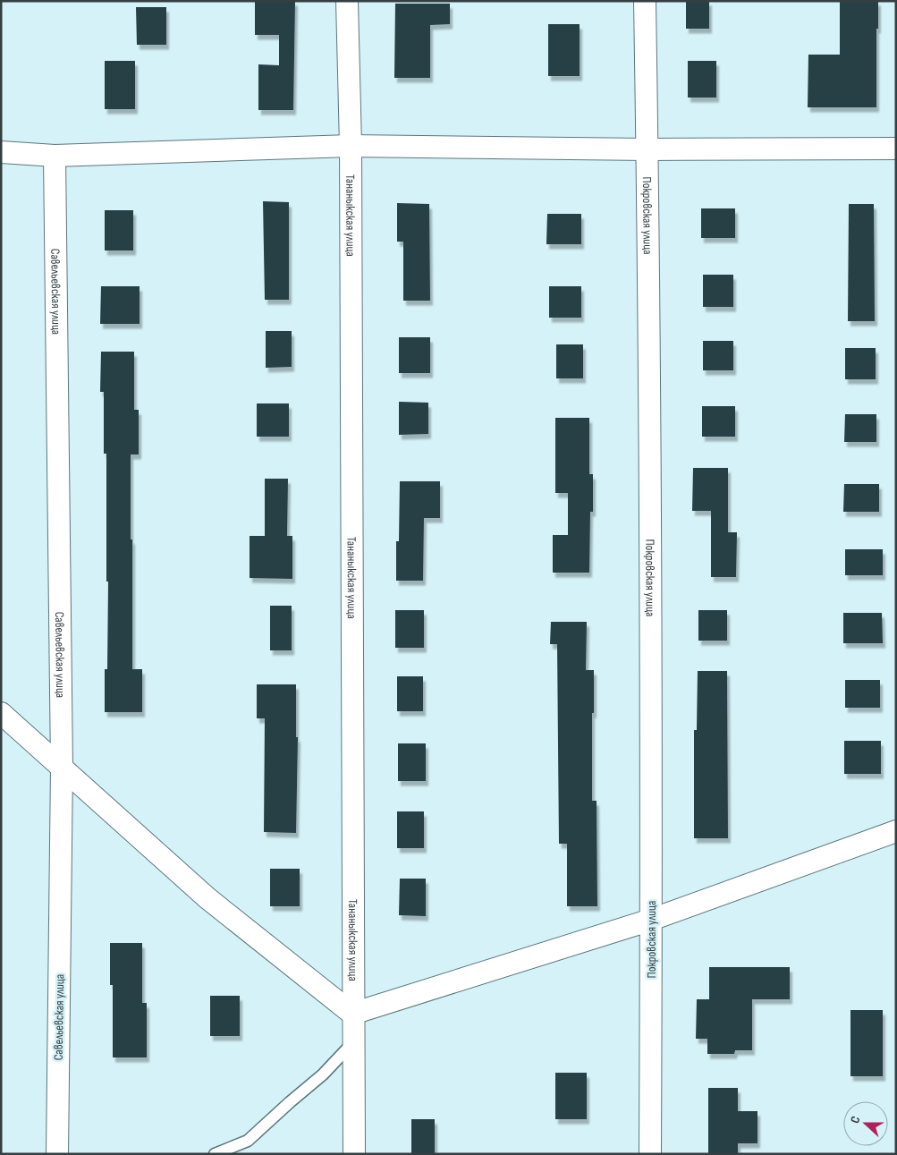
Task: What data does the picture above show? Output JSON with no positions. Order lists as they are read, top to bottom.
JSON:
{
  "streets": {
    "street": ["Тананыкская улица", "Покровская улица", "Савельевская улица"]
  },
  "north": "left"
}
